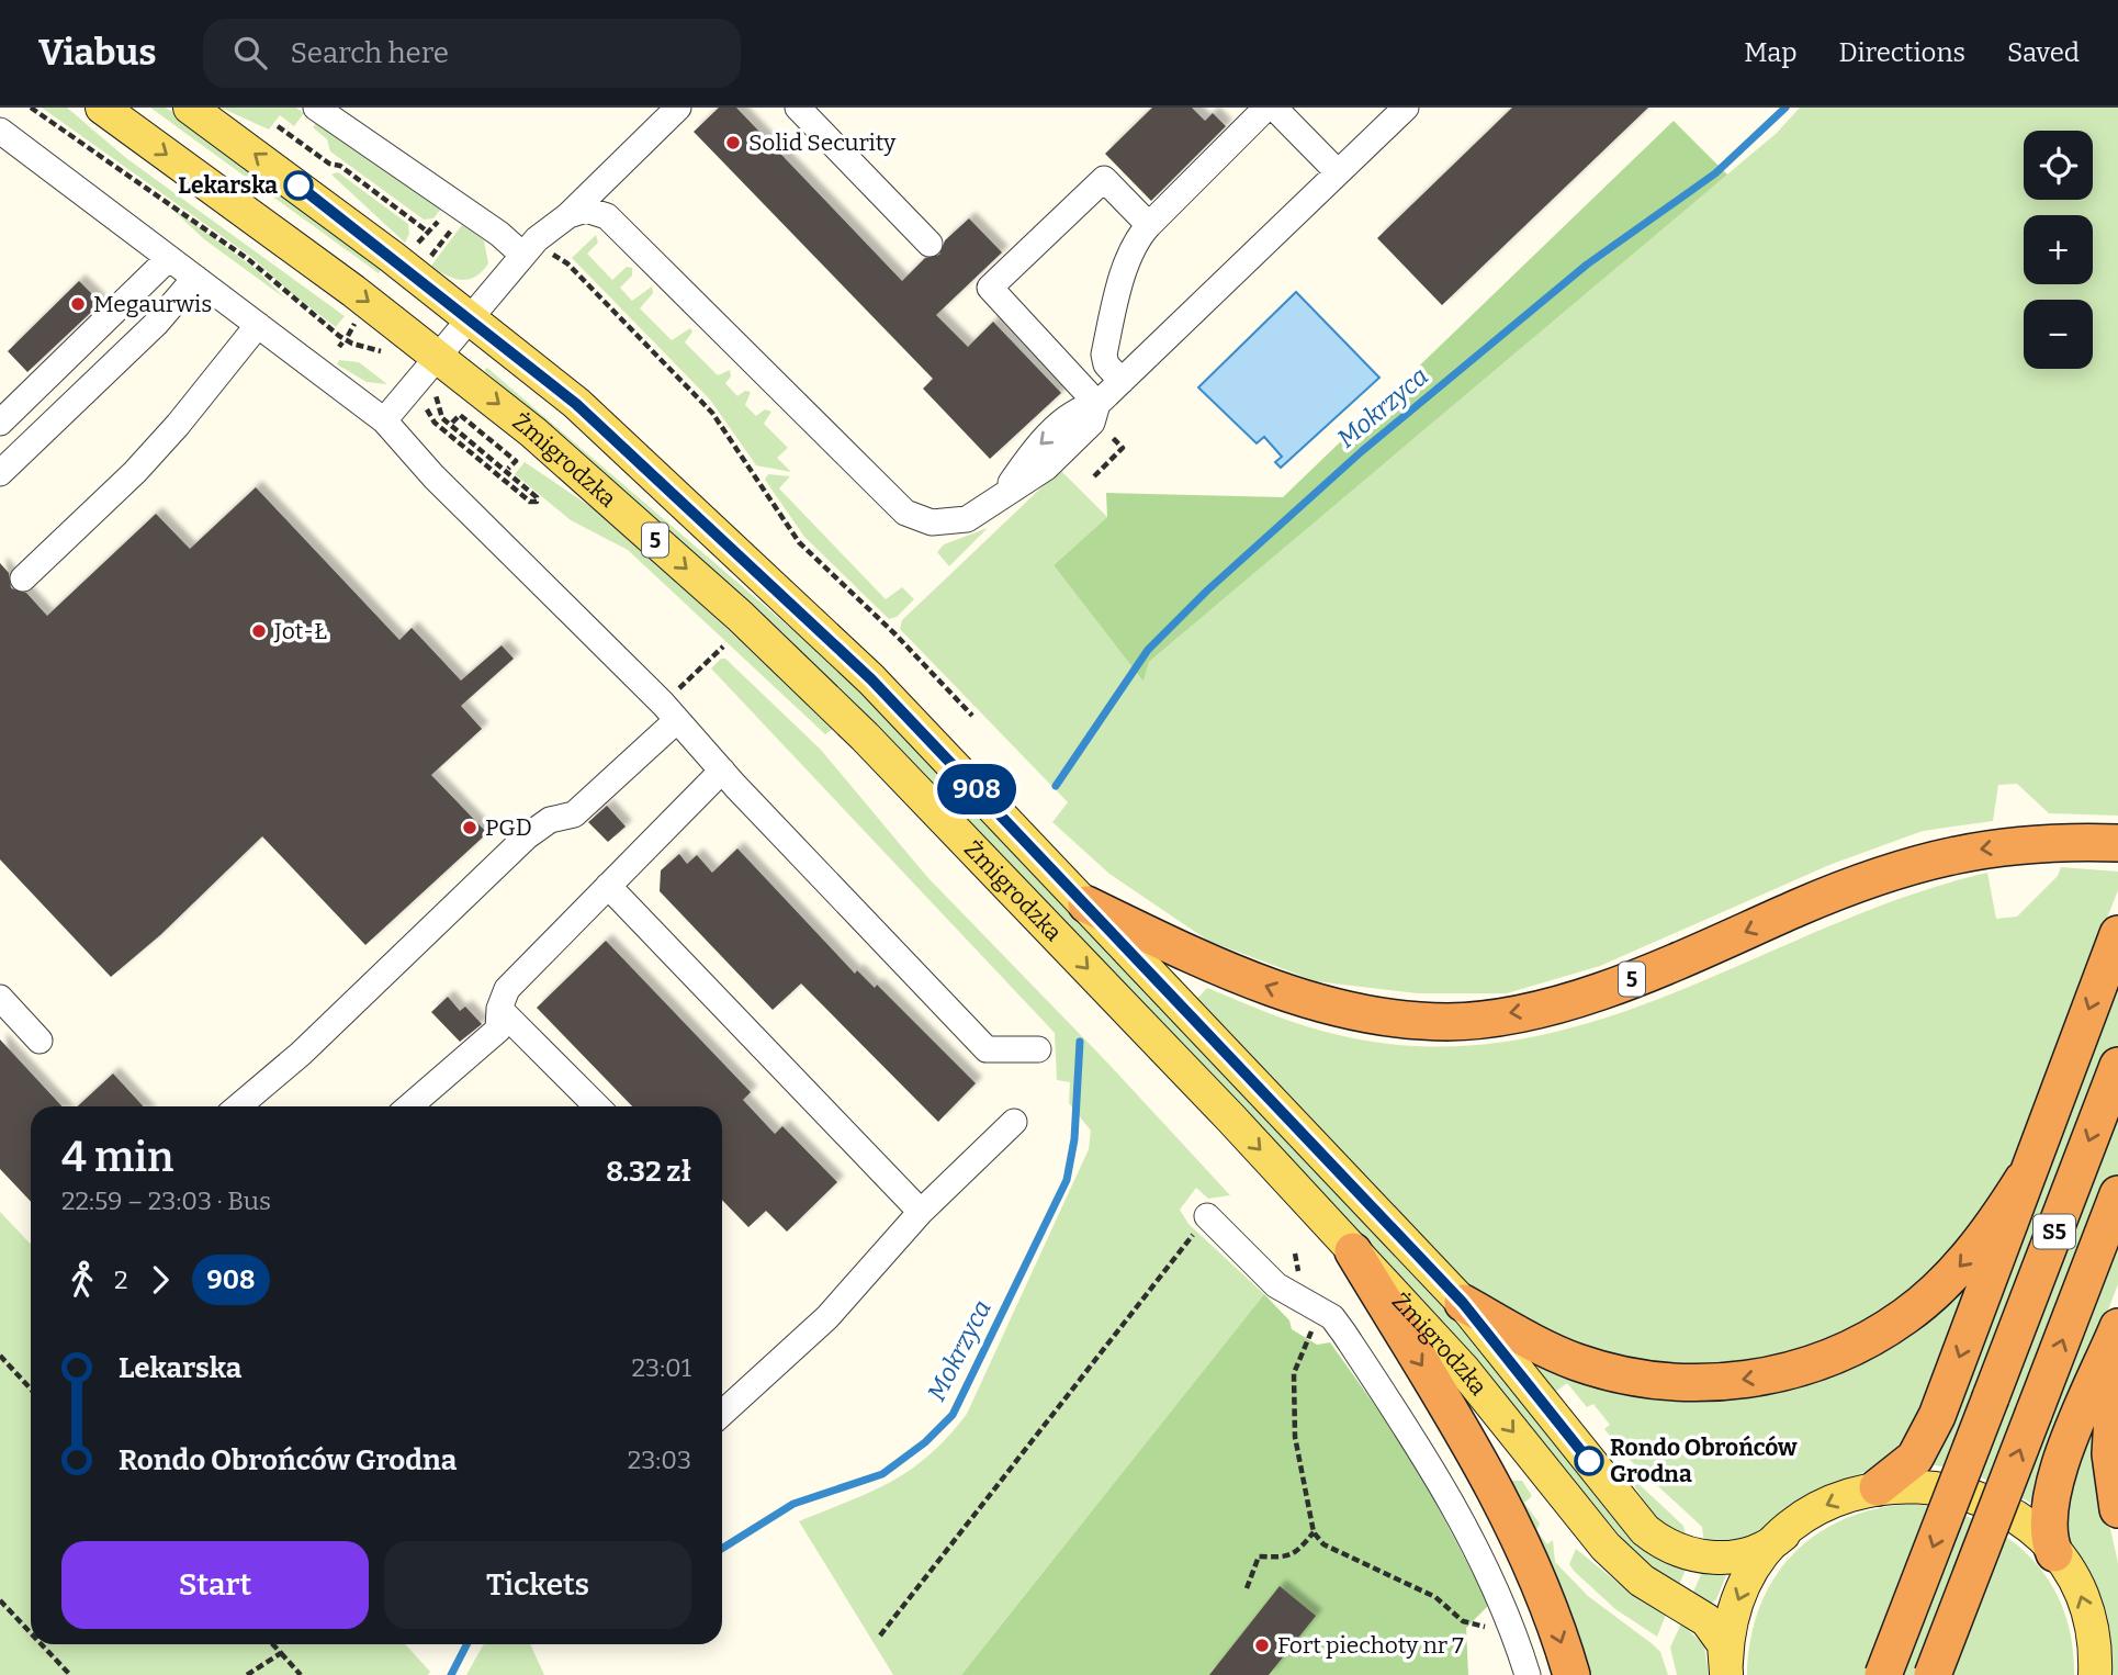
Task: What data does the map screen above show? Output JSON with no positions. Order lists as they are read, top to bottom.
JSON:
{
  "streets": {
    "highway": ["5", "S5"],
    "main road": ["Żmigrodzka"]
  },
  "crossings": [
    ["Żmigrodzka", "5"]
  ],
  "water": ["Mokrzyca"],
  "places": [
    "Solid Security",
    "Lekarska",
    "Megaurwis",
    "Jot-Ł",
    "PGD",
    "Rondo Obrońców Grodna",
    "Fort piechoty nr 7"
  ],
  "lines": ["bus line 908"],
  "page": {
    "header": "Viabus",
    "search": "Search here",
    "nav": ["Map", "Directions", "Saved"],
    "on_map": "908",
    "map_buttons": ["+", "−"],
    "heading": ["4 min", "22:59 – 23:03 · Bus", "8.32 zł"],
    "legs": ["2", "908"],
    "list": [
      {
        "name": "Lekarska",
        "value": "23:01"
      },
      {
        "name": "Rondo Obrońców Grodna",
        "value": "23:03"
      }
    ],
    "buttons": ["Start", "Tickets"]
  }
}
